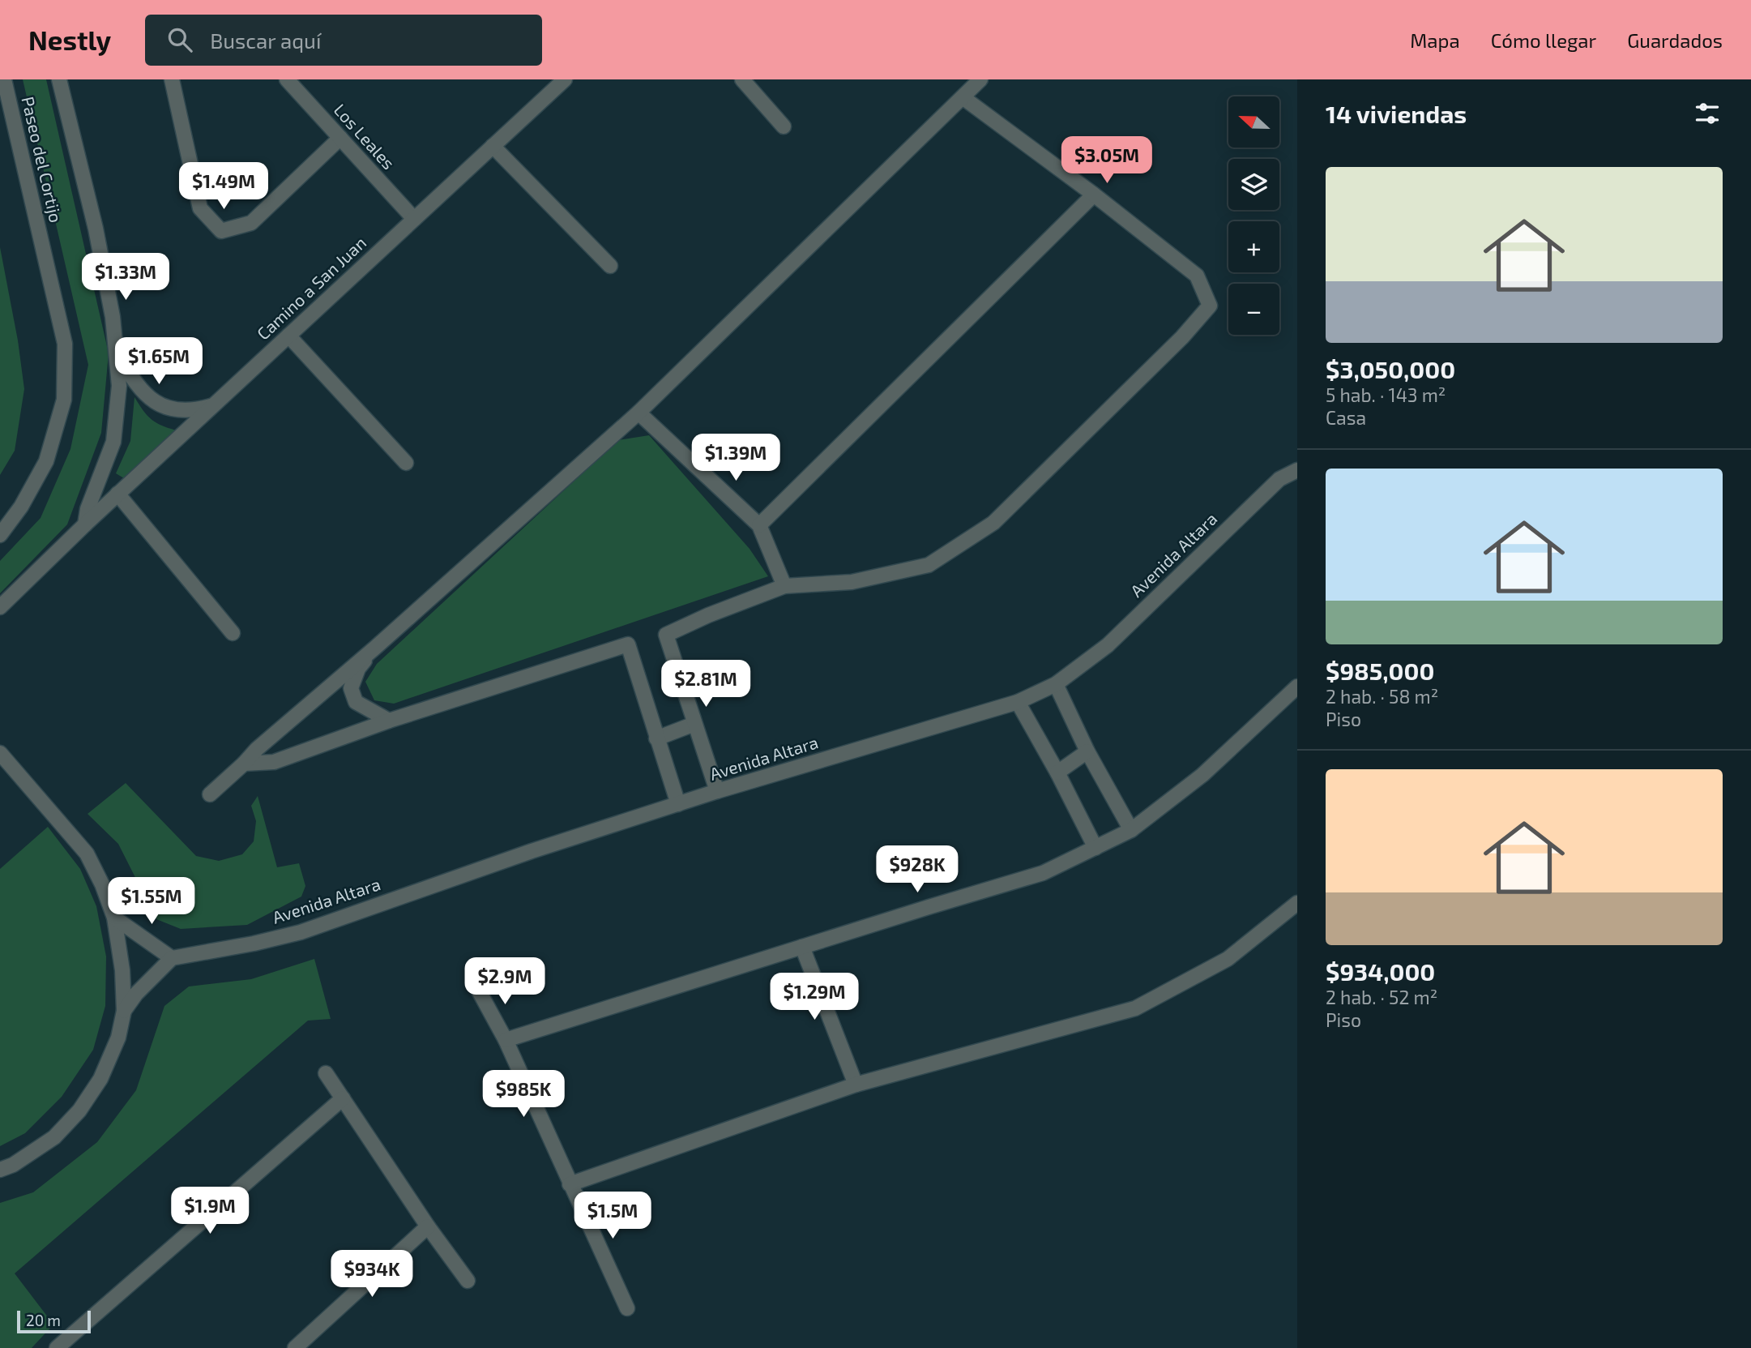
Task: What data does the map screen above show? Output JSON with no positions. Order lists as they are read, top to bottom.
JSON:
{
  "streets": {
    "street": [
      "Los Leales",
      "Paseo del Cortijo",
      "Camino a San Juan",
      "Avenida Altara"
    ]
  },
  "crossings": [
    ["Los Leales", "Camino a San Juan"],
    ["Paseo del Cortijo", "Camino a San Juan"]
  ],
  "scale_bar": "20 m",
  "north": "left",
  "page": {
    "header": "Nestly",
    "search": "Buscar aquí",
    "nav": ["Mapa", "Cómo llegar", "Guardados"],
    "heading": "14 viviendas",
    "map_buttons": ["+", "−"],
    "price": [
      "$3.05M",
      "$1.49M",
      "$1.33M",
      "$1.65M",
      "$1.39M",
      "$2.81M",
      "$928K",
      "$1.55M",
      "$2.9M",
      "$1.29M",
      "$985K",
      "$1.9M",
      "$1.5M",
      "$934K"
    ],
    "list": [
      {
        "name": "$3,050,000",
        "note": "5 hab. · 143 m² · Casa"
      },
      {
        "name": "$985,000",
        "note": "2 hab. · 58 m² · Piso"
      },
      {
        "name": "$934,000",
        "note": "2 hab. · 52 m² · Piso"
      }
    ],
    "scale": "20 m"
  }
}
